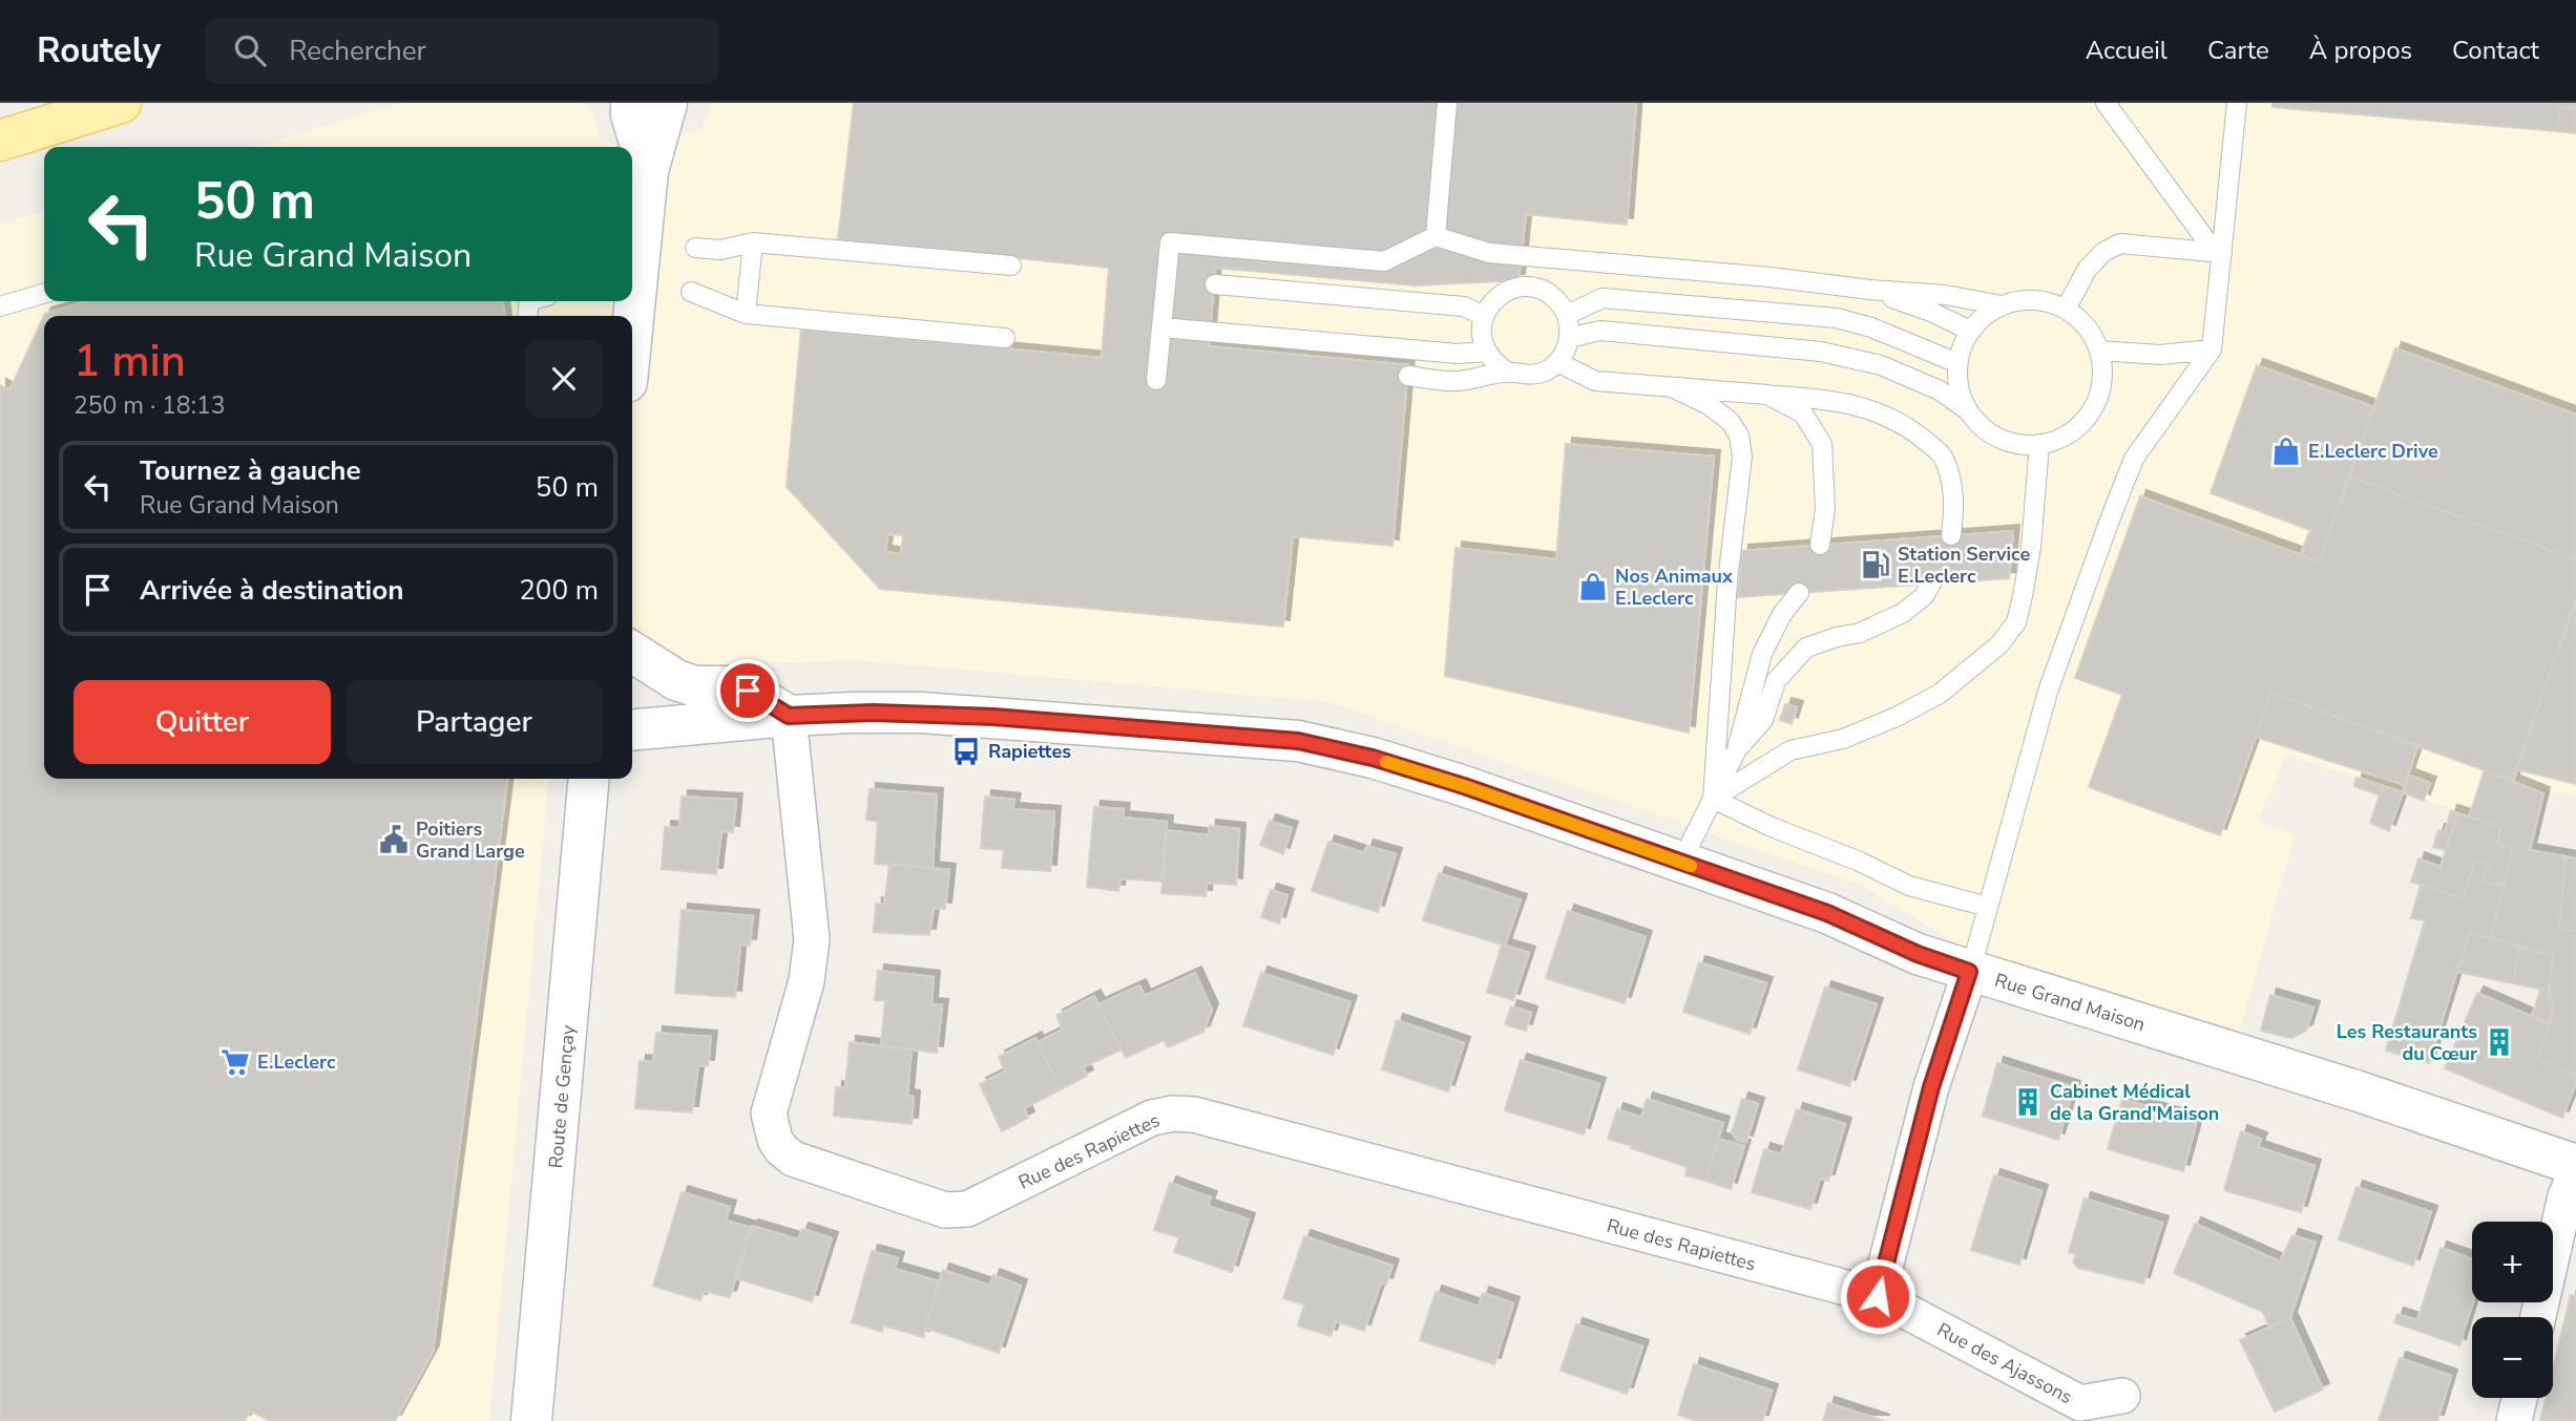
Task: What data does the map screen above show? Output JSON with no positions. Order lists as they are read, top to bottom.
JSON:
{
  "streets": {
    "street": [
      "Rue Grand Maison",
      "Route de Gençay",
      "Rue des Rapiettes",
      "Rue des Ajassons"
    ]
  },
  "crossings": [
    ["Rue Grand Maison", "Rue des Rapiettes"],
    ["Rue des Rapiettes", "Rue des Ajassons"]
  ],
  "places": {
    "shop": ["E.Leclerc Drive", "Nos Animaux E.Leclerc"],
    "fuel station": ["Station Service E.Leclerc"],
    "bus stop": ["Rapiettes"],
    "public building": ["Poitiers Grand Large"],
    "building": ["Les Restaurants du Cœur", "Cabinet Médical de la Grand'Maison"],
    "supermarket": ["E.Leclerc"]
  },
  "page": {
    "header": "Routely",
    "search": "Rechercher",
    "nav": [
      "Accueil",
      "Carte",
      "À propos",
      "Contact"
    ],
    "turn": ["50 m", "Rue Grand Maison"],
    "heading": ["1 min", "250 m · 18:13"],
    "list": [
      {
        "name": "Tournez à gauche",
        "note": "Rue Grand Maison",
        "value": "50 m"
      },
      {
        "name": "Arrivée à destination",
        "value": "200 m"
      }
    ],
    "buttons": ["Quitter", "Partager"],
    "map_buttons": ["+", "−"]
  }
}
